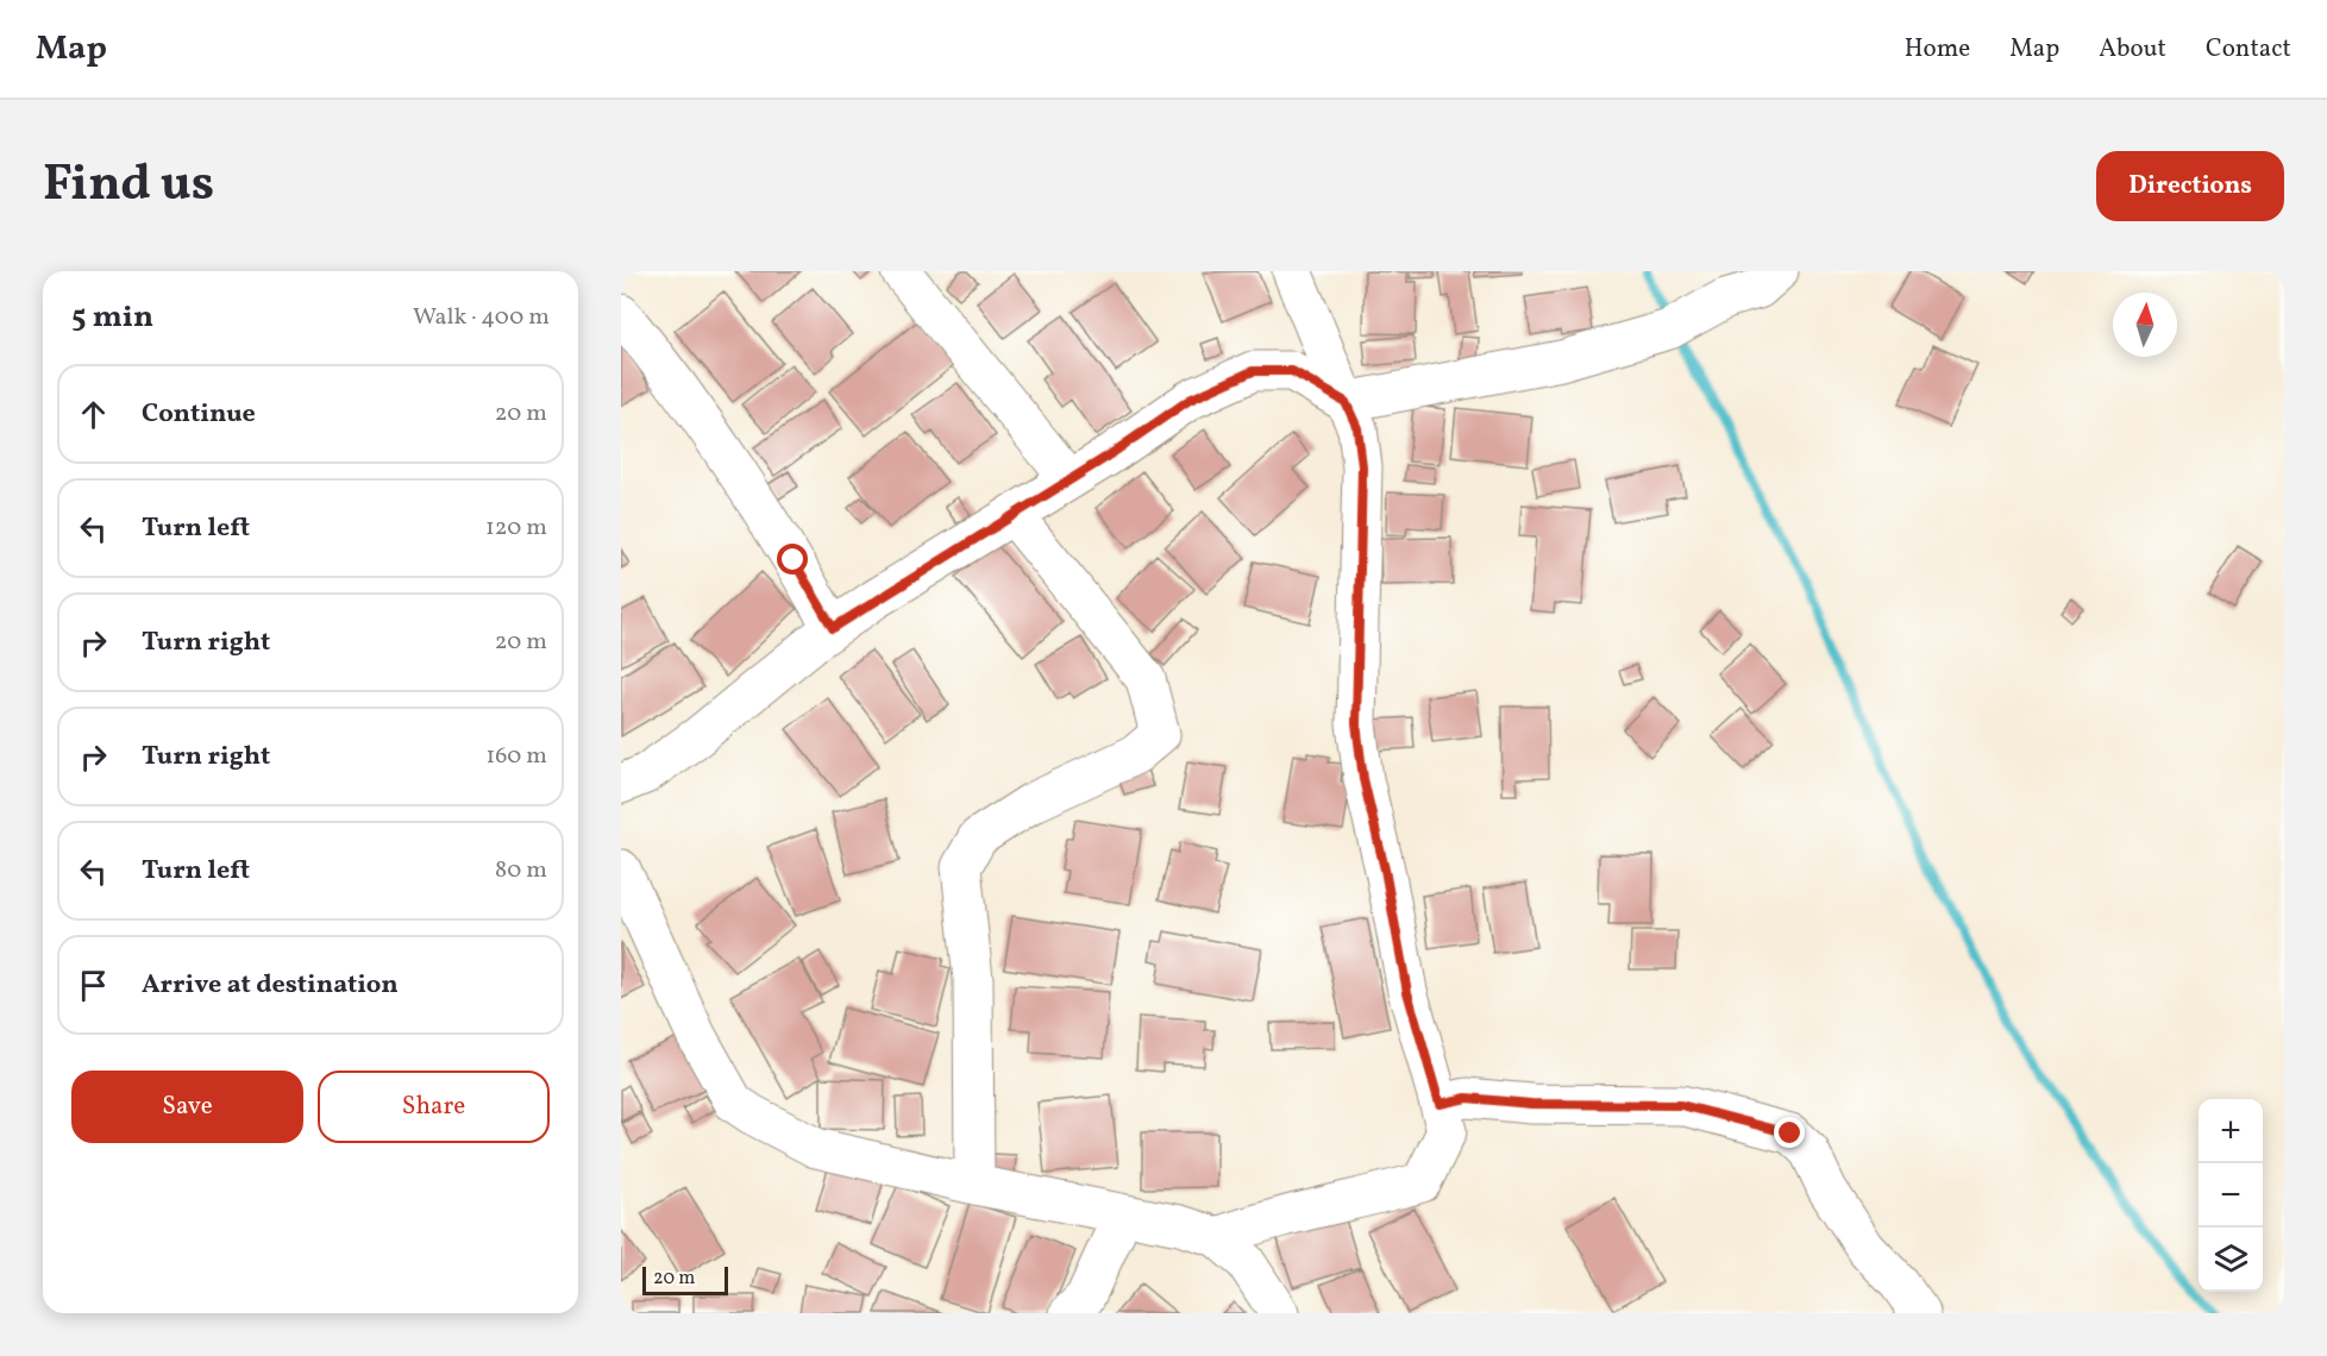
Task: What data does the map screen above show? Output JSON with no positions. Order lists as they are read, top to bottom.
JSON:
{
  "scale_bar": "20 m",
  "north": "top",
  "page": {
    "header": "Map",
    "nav": [
      "Home",
      "Map",
      "About",
      "Contact"
    ],
    "title": "Find us",
    "buttons": [
      "Directions",
      ["Save", "Share"]
    ],
    "heading": ["5 min", "Walk · 400 m"],
    "list": [
      ["Continue", "20 m"],
      ["Turn left", "120 m"],
      ["Turn right", "20 m"],
      ["Turn right", "160 m"],
      ["Turn left", "80 m"],
      "Arrive at destination"
    ],
    "map_buttons": ["+", "−"],
    "scale": "20 m"
  }
}
